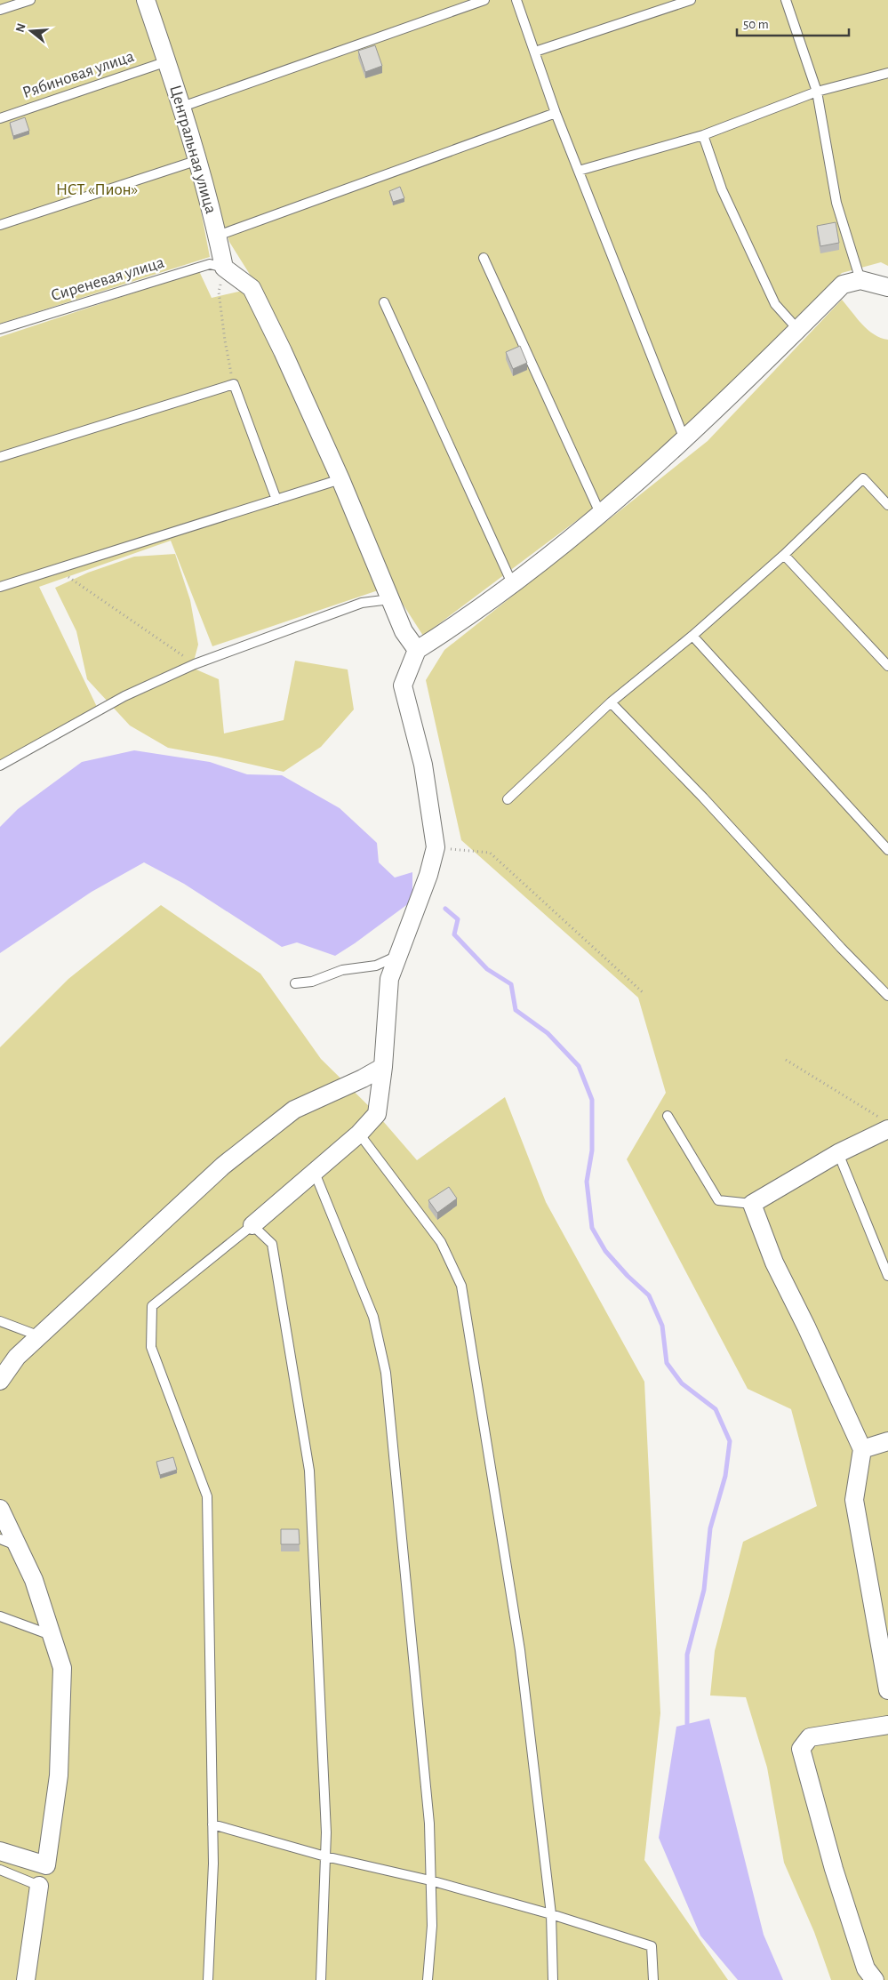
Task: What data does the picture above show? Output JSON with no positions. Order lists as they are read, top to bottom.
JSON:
{
  "streets": {
    "street": ["Центральная улица"],
    "lane": ["Рябиновая улица", "Сиреневая улица"]
  },
  "crossings": [
    ["Рябиновая улица", "Центральная улица"],
    ["Центральная улица", "Сиреневая улица"]
  ],
  "parks": ["НСТ «Пион»"],
  "scale_bar": "50 m",
  "north": "left"
}
